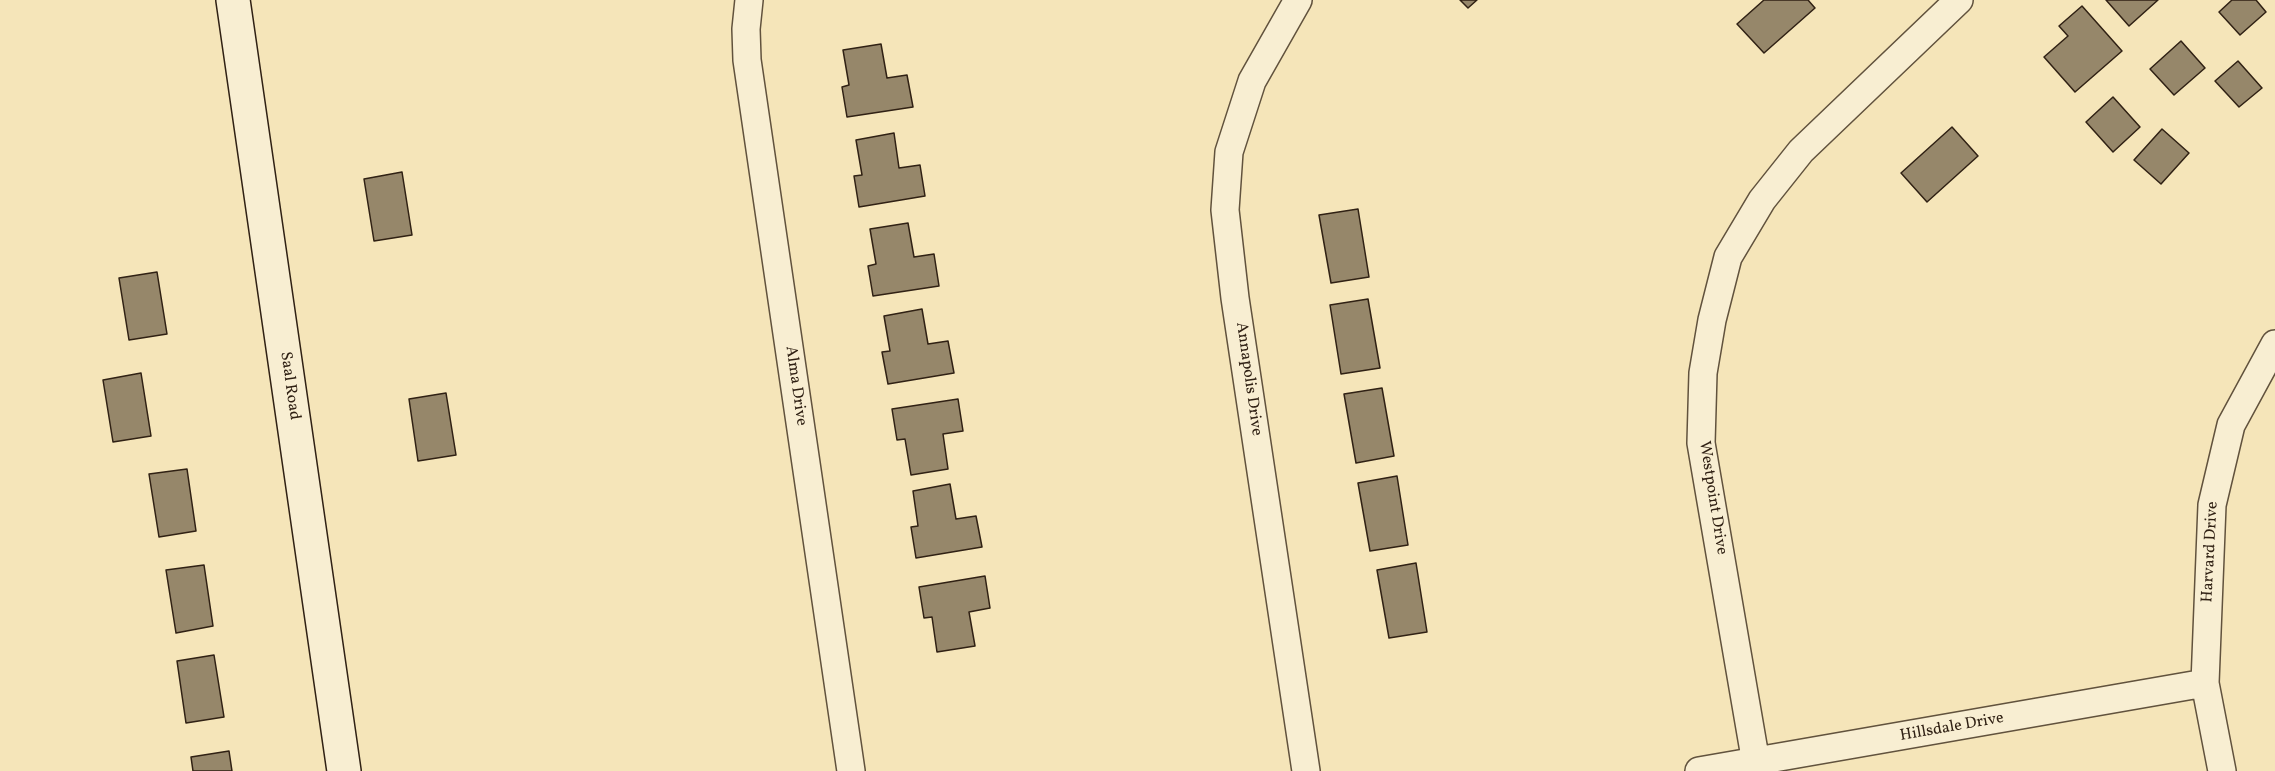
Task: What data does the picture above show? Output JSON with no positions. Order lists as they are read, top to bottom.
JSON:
{
  "streets": {
    "street": [
      "Annapolis Drive",
      "Saal Road",
      "Alma Drive",
      "Westpoint Drive",
      "Harvard Drive",
      "Hillsdale Drive"
    ]
  },
  "crossings": [
    ["Westpoint Drive", "Hillsdale Drive"],
    ["Harvard Drive", "Hillsdale Drive"]
  ]
}
